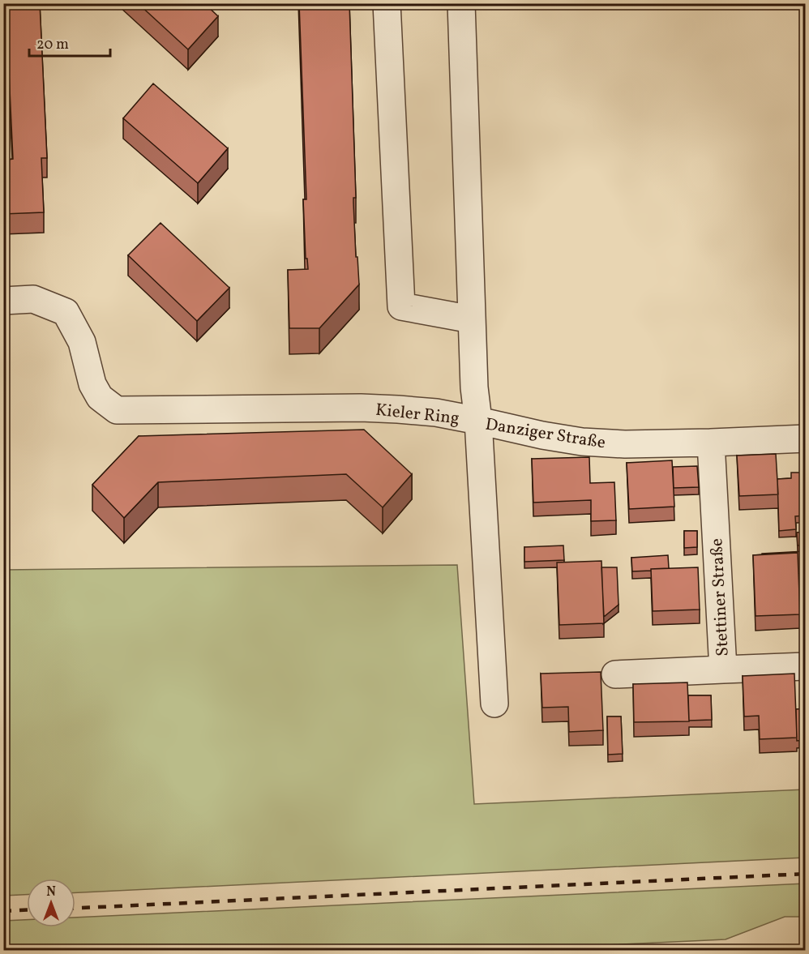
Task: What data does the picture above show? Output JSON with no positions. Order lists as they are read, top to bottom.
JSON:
{
  "streets": {
    "street": ["Kieler Ring", "Danziger Straße", "Stettiner Straße"]
  },
  "crossings": [
    ["Kieler Ring", "Danziger Straße"],
    ["Danziger Straße", "Stettiner Straße"]
  ],
  "scale_bar": "20 m",
  "north": "top"
}
